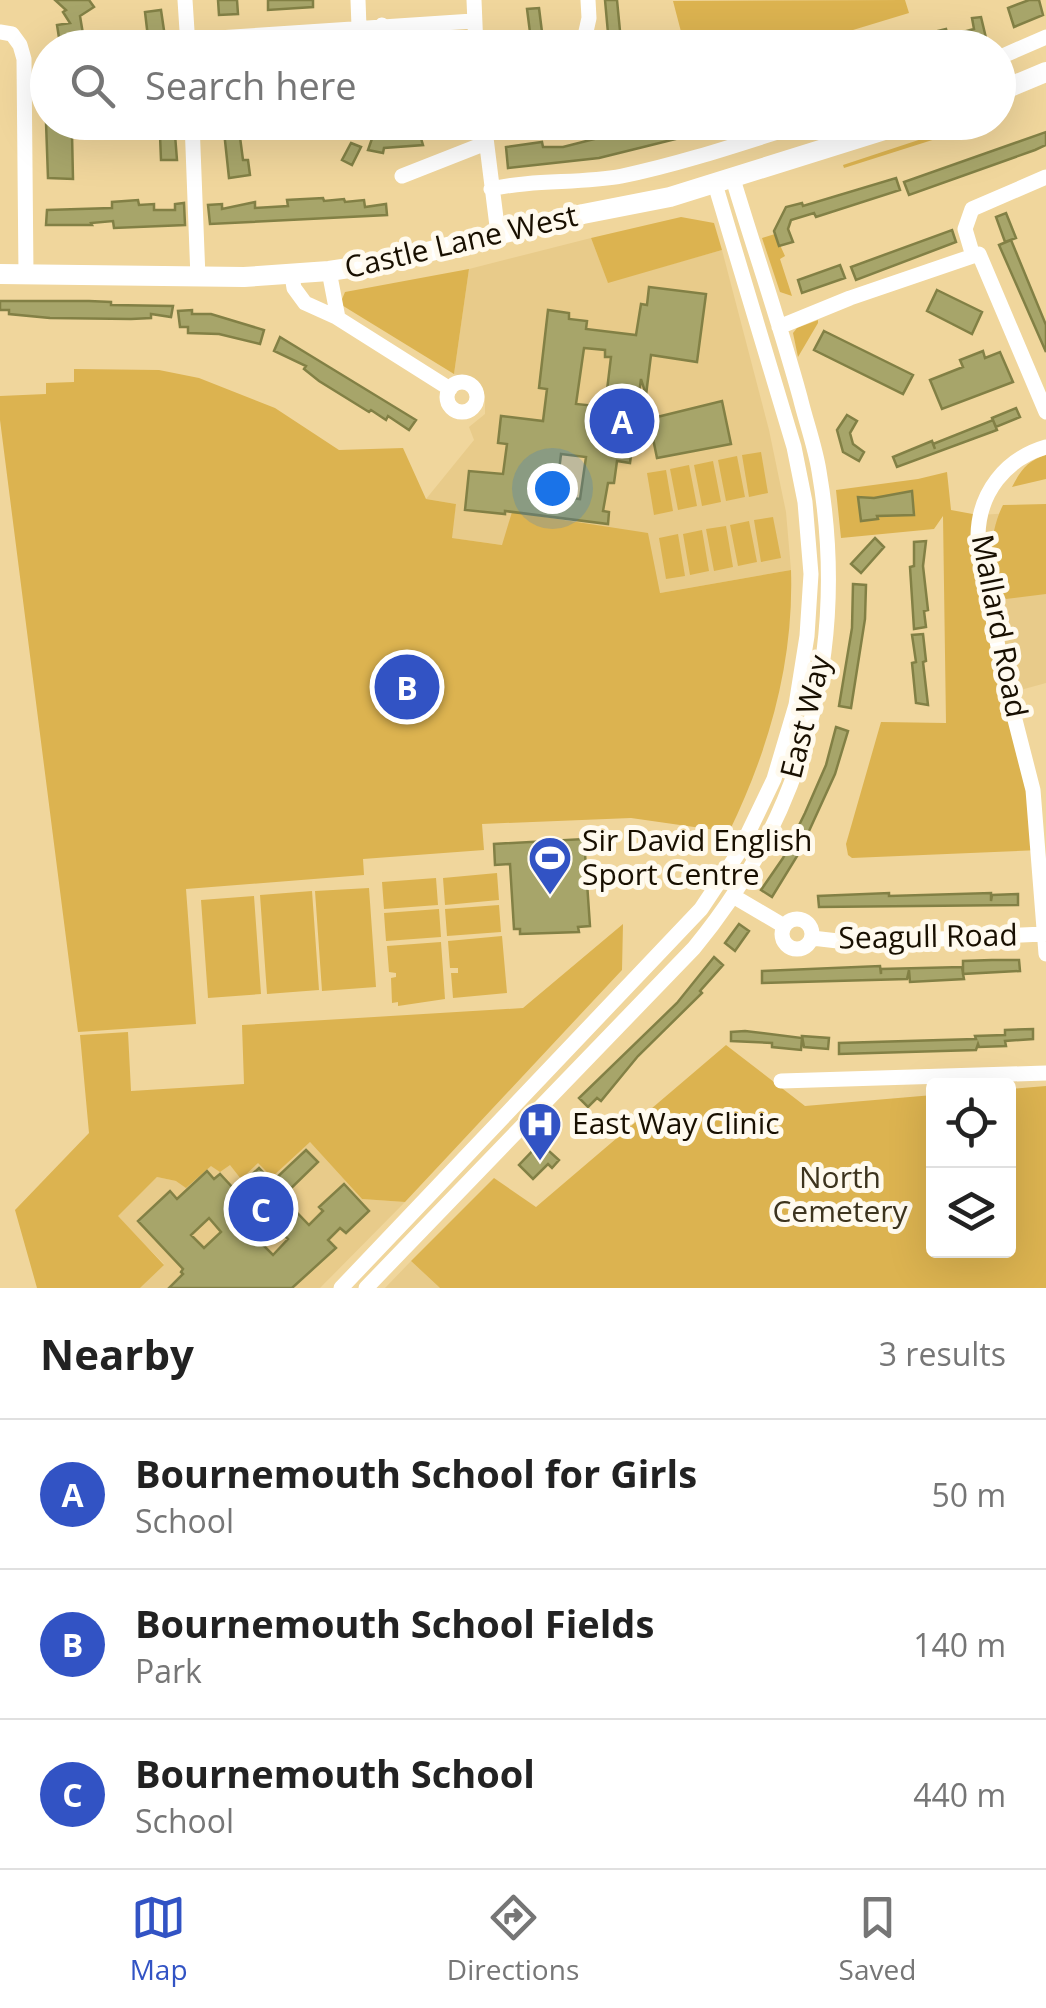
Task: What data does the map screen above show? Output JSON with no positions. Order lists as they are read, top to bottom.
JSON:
{
  "streets": {
    "main road": ["Castle Lane West"],
    "street": ["Mallard Road", "East Way", "Seagull Road"]
  },
  "crossings": [
    ["Castle Lane West", "East Way"],
    ["Mallard Road", "Seagull Road"],
    ["East Way", "Seagull Road"]
  ],
  "parks": ["North Cemetery"],
  "places": {
    "sports": ["Sir David English Sport Centre"],
    "hospital": ["East Way Clinic"]
  },
  "page": {
    "search": "Search here",
    "pins": ["A", "B", "C"],
    "heading": ["Nearby", "3 results"],
    "list": [
      {
        "mark": "A",
        "name": "Bournemouth School for Girls",
        "note": "School",
        "value": "50 m"
      },
      {
        "mark": "B",
        "name": "Bournemouth School Fields",
        "note": "Park",
        "value": "140 m"
      },
      {
        "mark": "C",
        "name": "Bournemouth School",
        "note": "School",
        "value": "440 m"
      }
    ],
    "nav": ["Map", "Directions", "Saved"]
  }
}
